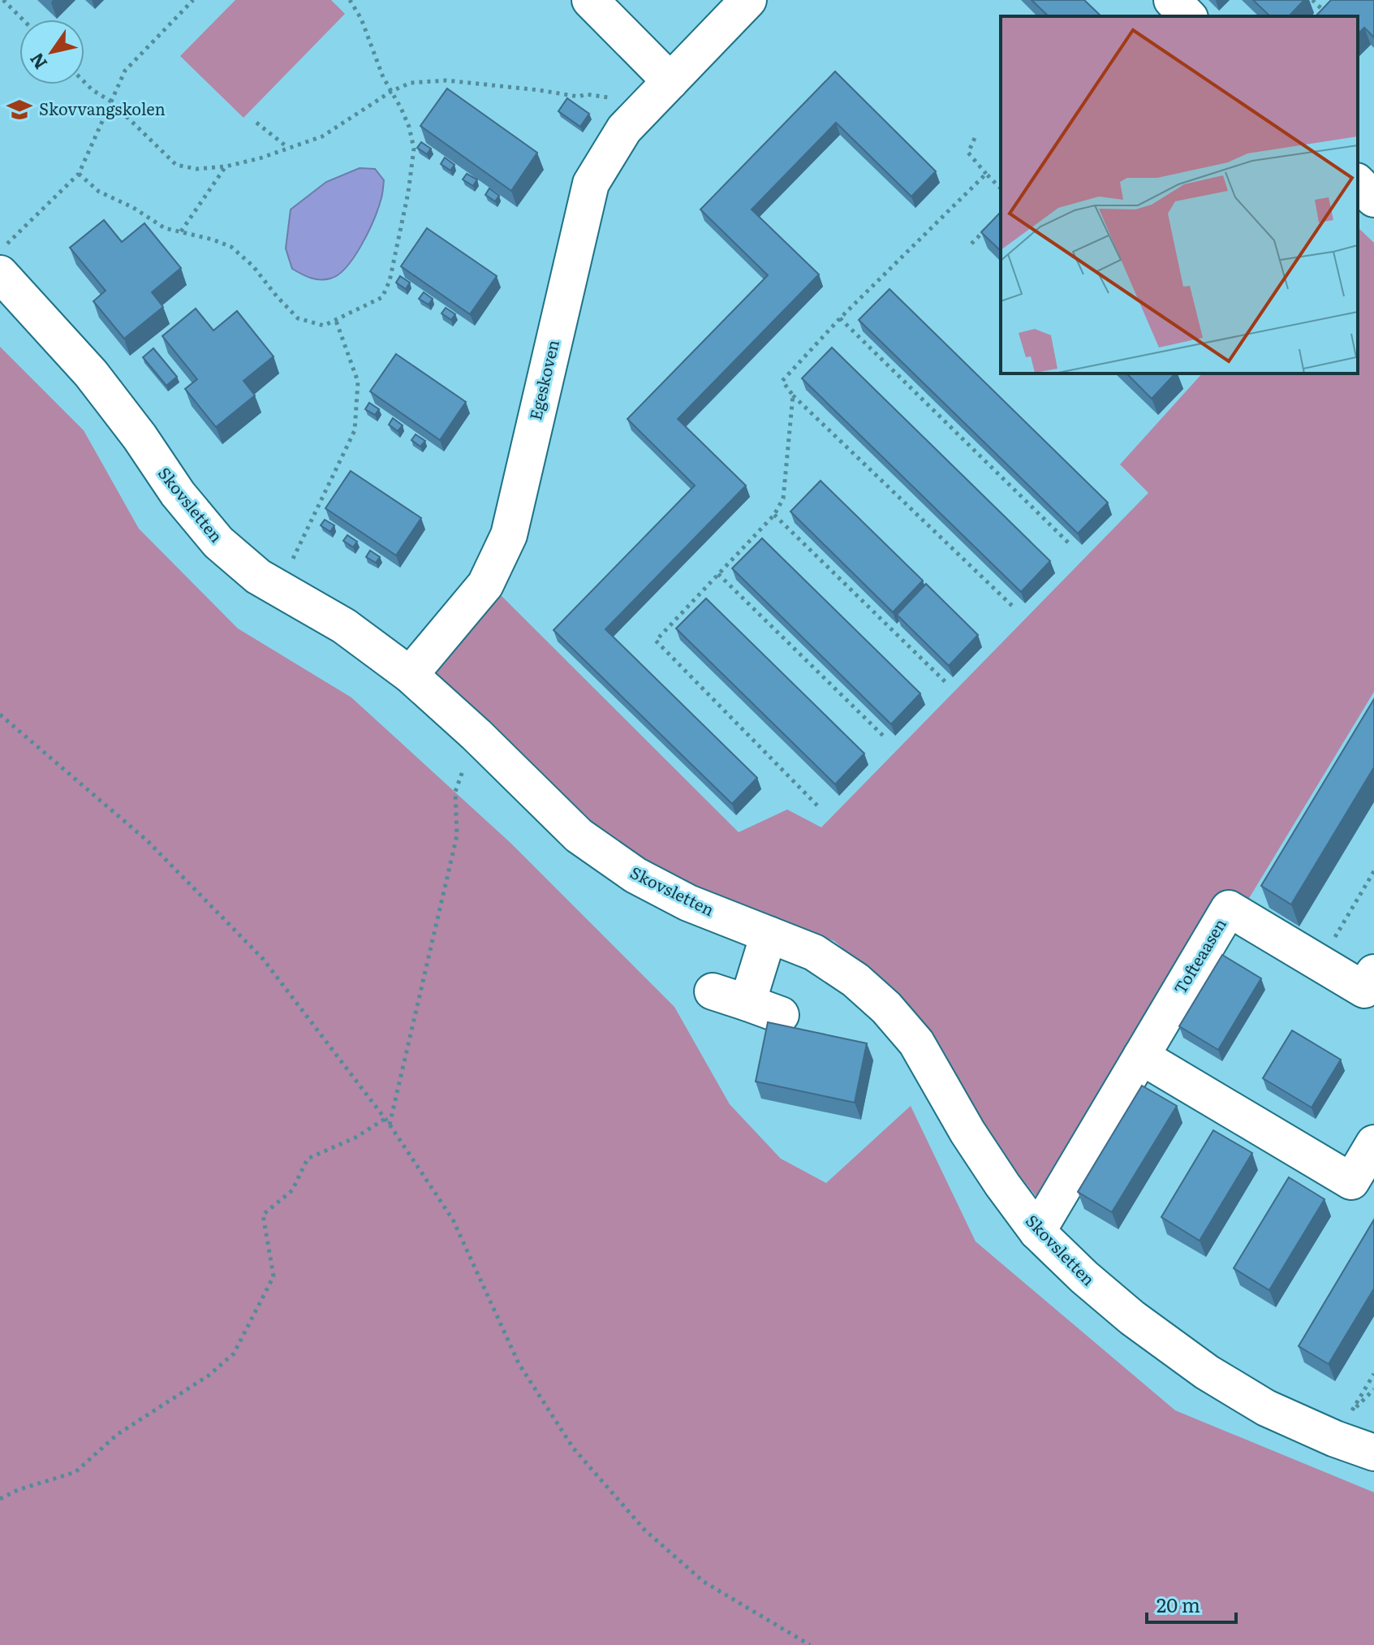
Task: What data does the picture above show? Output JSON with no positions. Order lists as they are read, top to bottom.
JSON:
{
  "streets": {
    "street": ["Egeskoven", "Skovsletten", "Tofteaasen"]
  },
  "crossings": [
    ["Egeskoven", "Skovsletten"],
    ["Skovsletten", "Tofteaasen"]
  ],
  "places": {
    "school or university": ["Skovvangskolen"]
  },
  "scale_bar": "20 m",
  "north": "bottom left"
}
